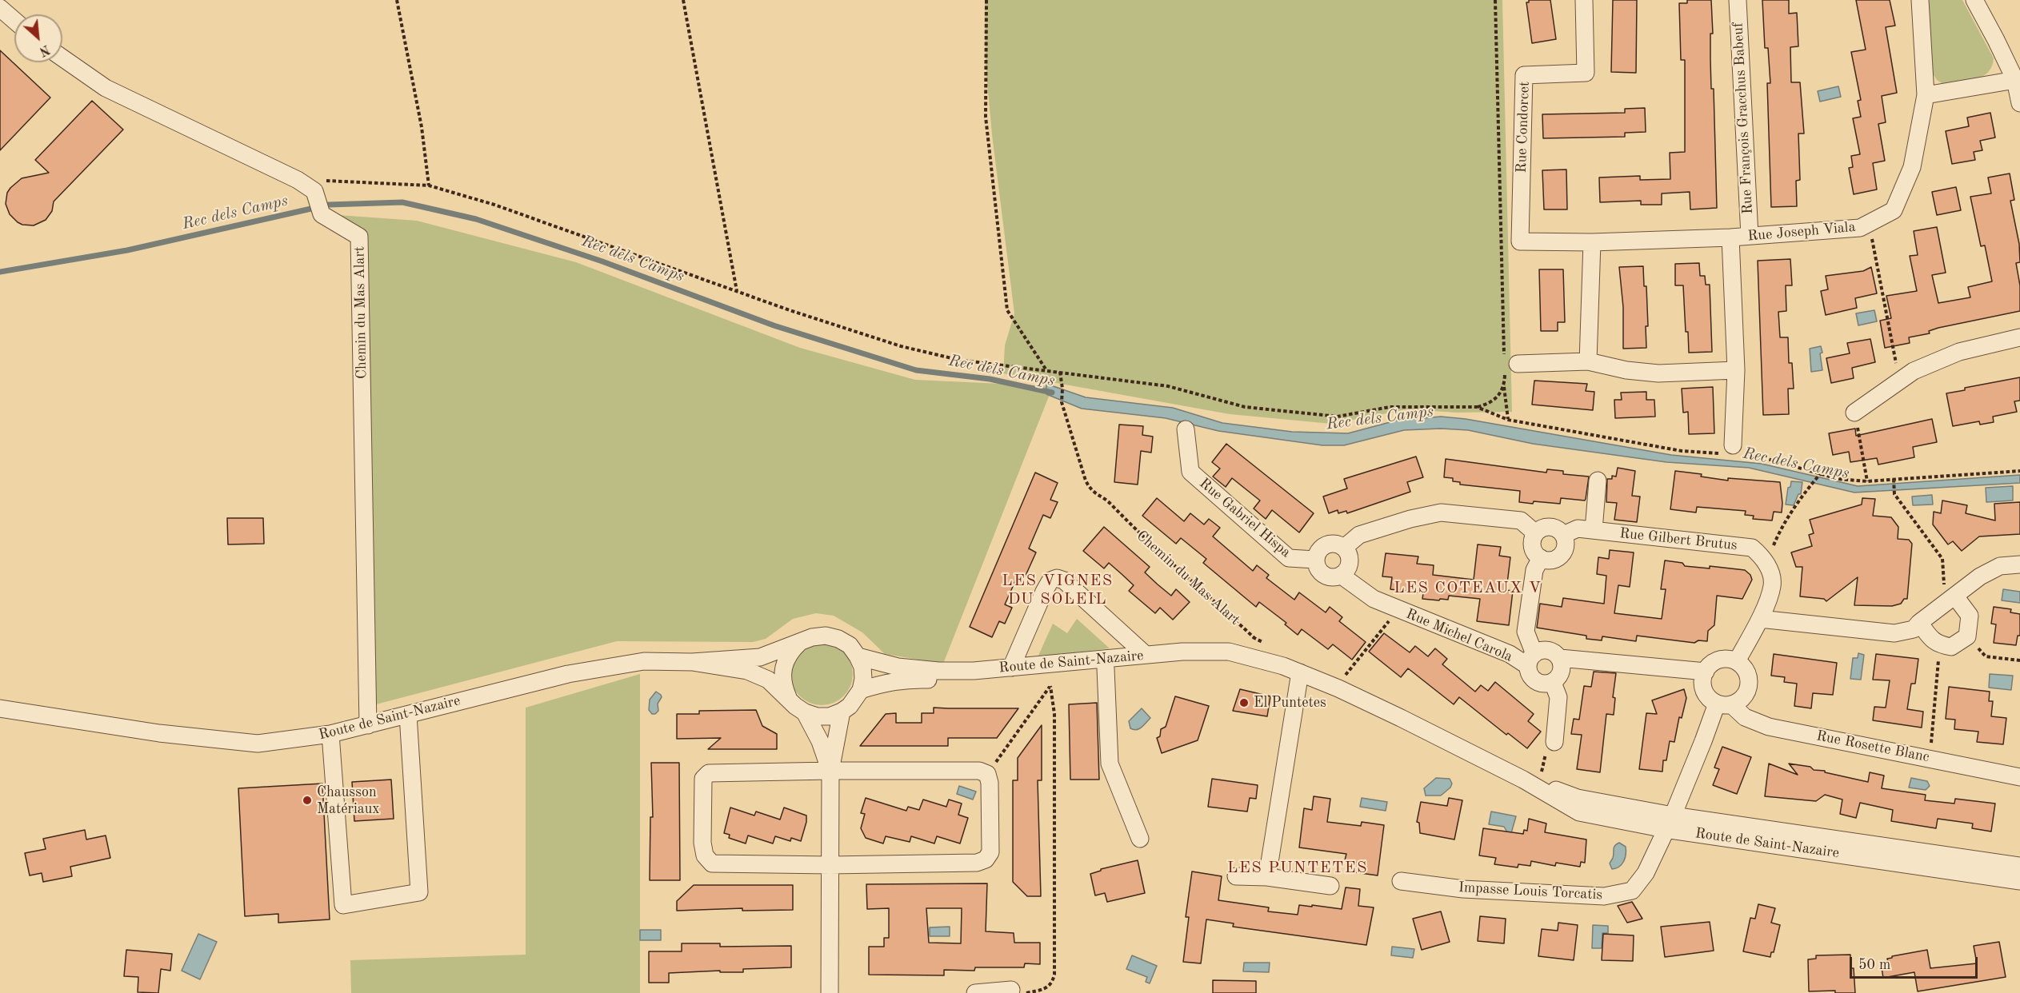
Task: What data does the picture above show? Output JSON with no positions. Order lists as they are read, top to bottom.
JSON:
{
  "streets": {
    "street": [
      "Rue François Gracchus Babeuf",
      "Rue Condorcet",
      "Rue Joseph Viala",
      "Chemin du Mas Alart",
      "Rue Gabriel Hispa",
      "Rue Gilbert Brutus",
      "Rue Michel Carola",
      "Route de Saint-Nazaire",
      "Rue Rosette Blanc",
      "Impasse Louis Torcatis"
    ]
  },
  "crossings": [
    ["Rue François Gracchus Babeuf", "Rue Joseph Viala"],
    ["Rue Condorcet", "Rue Joseph Viala"],
    ["Chemin du Mas Alart", "Route de Saint-Nazaire"],
    ["Rue Gabriel Hispa", "Rue Michel Carola"],
    ["Route de Saint-Nazaire", "Impasse Louis Torcatis"]
  ],
  "districts": ["LES VIGNES DU SOLEIL", "LES COTEAUX V", "LES PUNTETES"],
  "water": ["Rec dels Camps"],
  "places": ["El Puntetes", "Chausson Matériaux"],
  "scale_bar": "50 m",
  "north": "bottom right"
}
